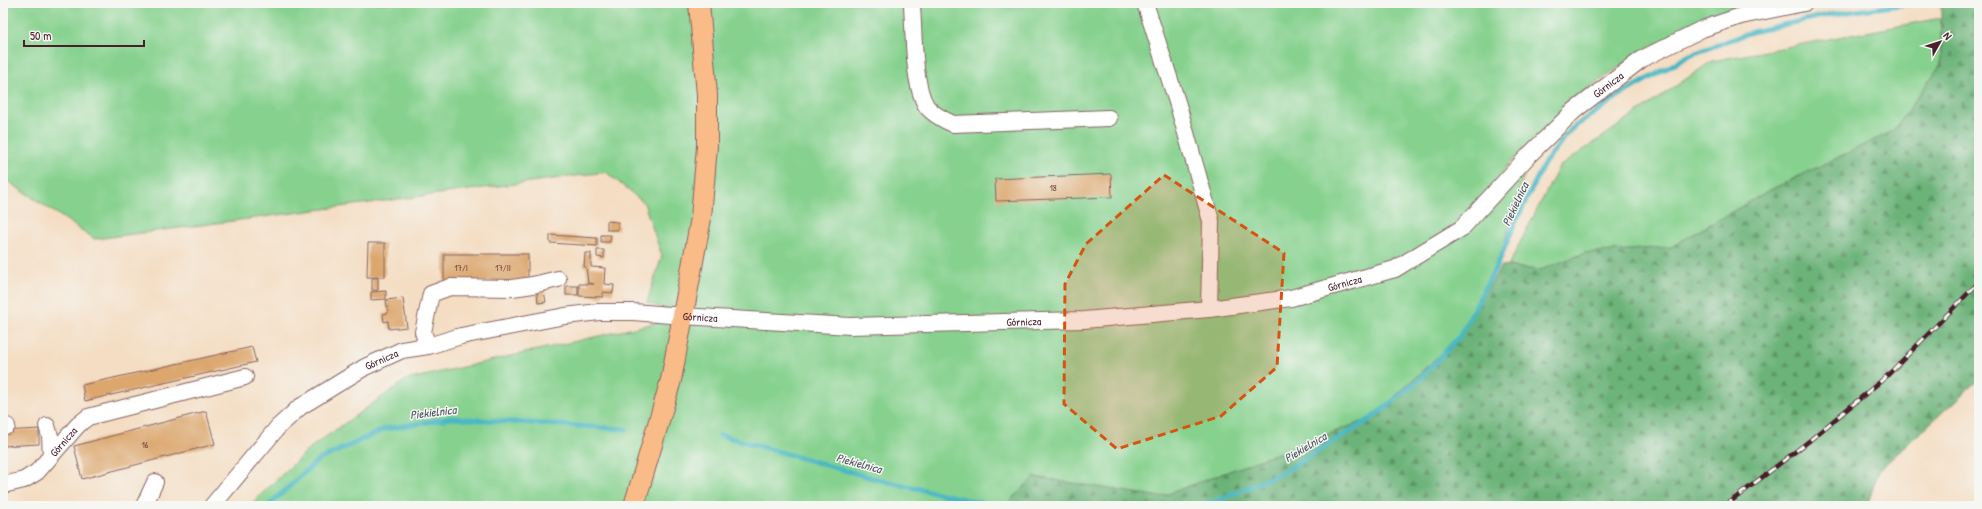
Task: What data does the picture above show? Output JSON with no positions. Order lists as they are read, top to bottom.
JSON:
{
  "streets": {
    "street": ["Górnicza"]
  },
  "water": ["Piekielnica"],
  "house_numbers": [
    "18",
    "17/I",
    "17/II",
    "16"
  ],
  "scale_bar": "50 m",
  "north": "top right"
}
